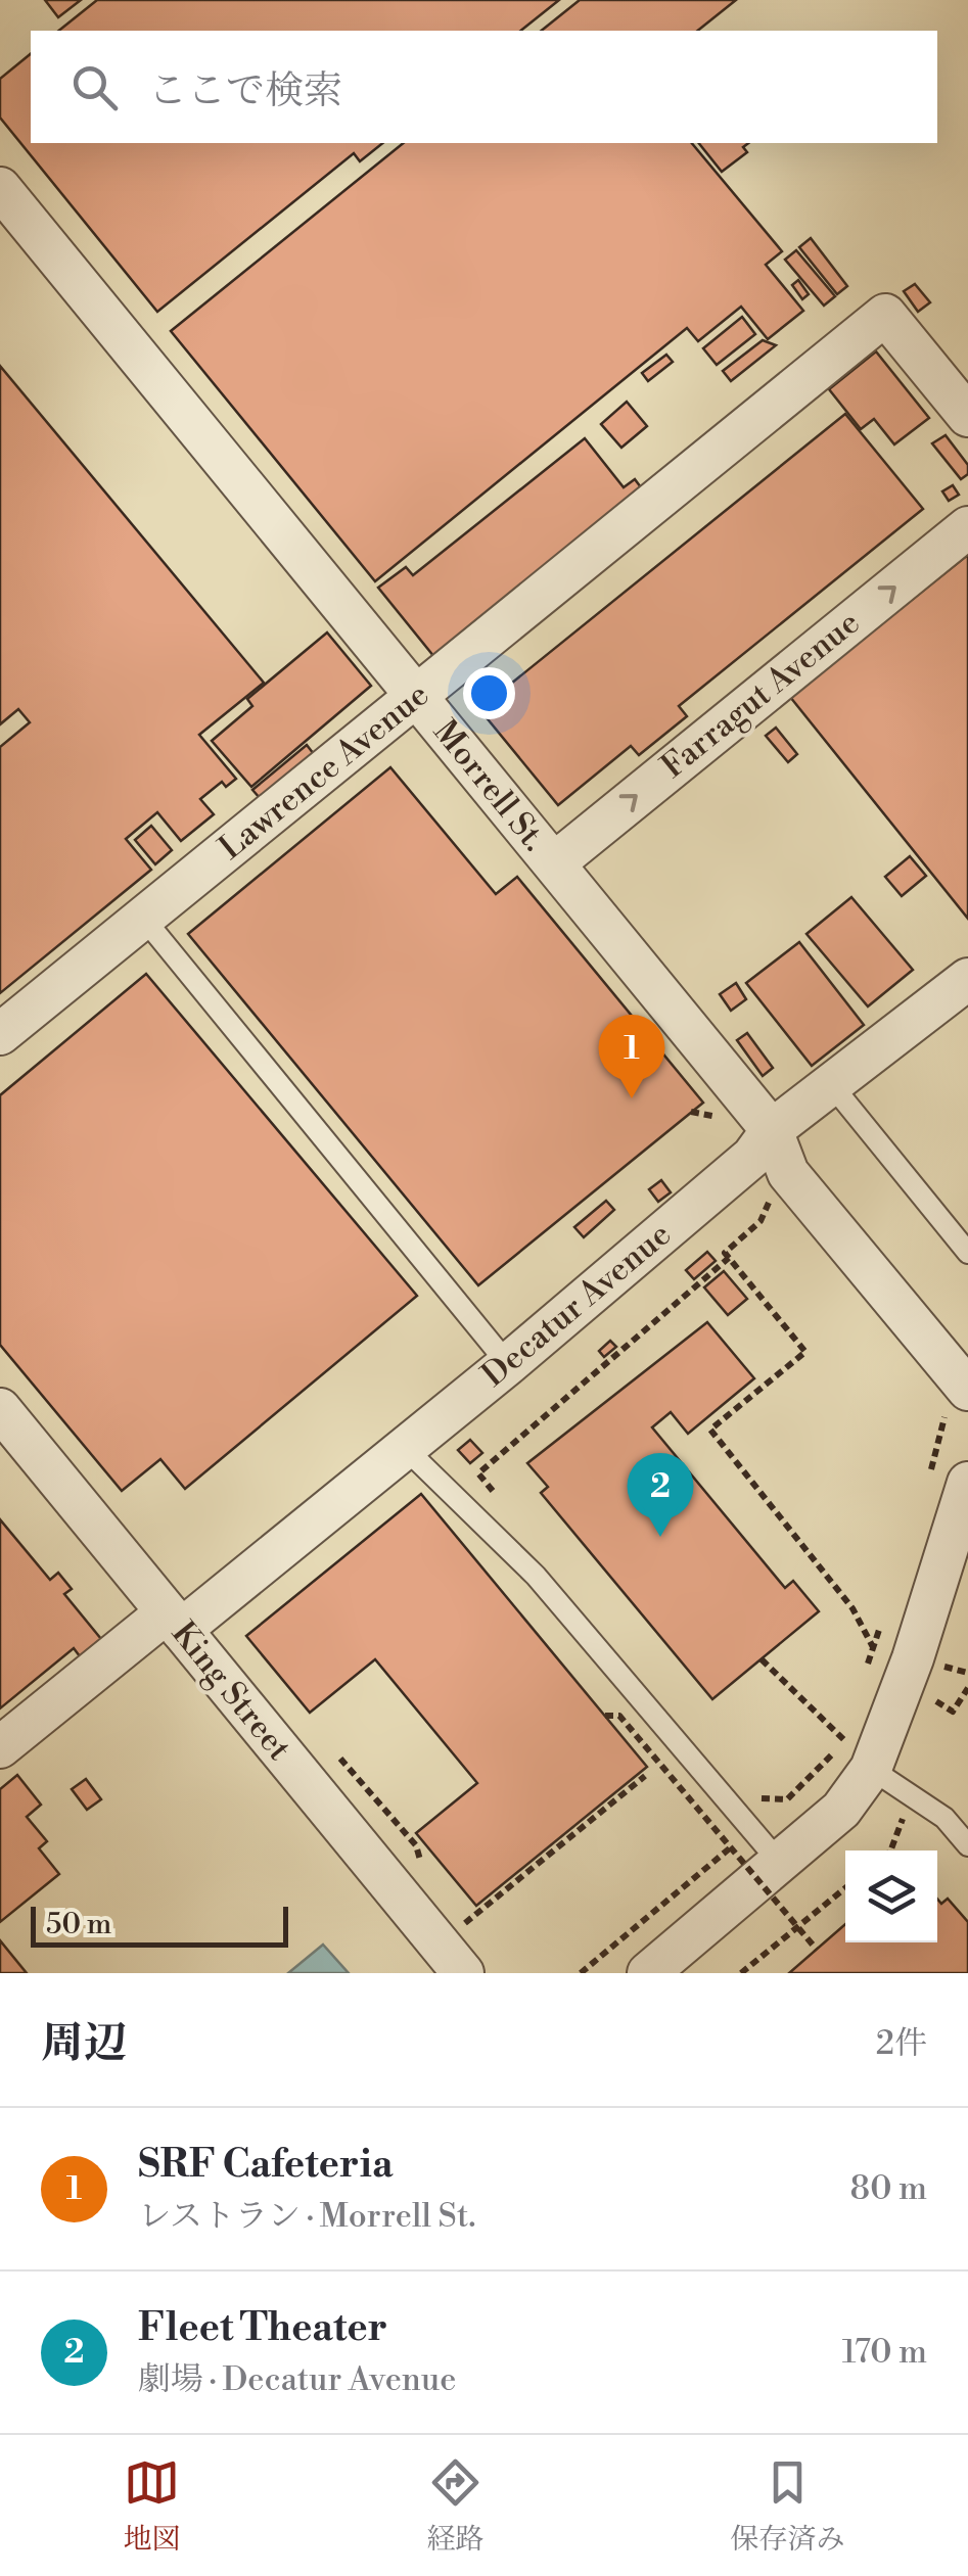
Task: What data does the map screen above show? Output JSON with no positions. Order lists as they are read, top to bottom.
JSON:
{
  "streets": {
    "street": [
      "Farragut Avenue",
      "Lawrence Avenue",
      "Morrell St.",
      "Decatur Avenue",
      "King Street"
    ]
  },
  "crossings": [
    ["Farragut Avenue", "Morrell St."],
    ["Lawrence Avenue", "Morrell St."],
    ["Morrell St.", "Decatur Avenue"],
    ["Decatur Avenue", "King Street"]
  ],
  "one_way": ["Farragut Avenue"],
  "scale_bar": "50 m",
  "page": {
    "search": "ここで検索",
    "pins": ["1", "2"],
    "scale": "50 m",
    "heading": ["周辺", "2件"],
    "list": [
      {
        "mark": "1",
        "name": "SRF Cafeteria",
        "note": "レストラン · Morrell St.",
        "value": "80 m"
      },
      {
        "mark": "2",
        "name": "Fleet Theater",
        "note": "劇場 · Decatur Avenue",
        "value": "170 m"
      }
    ],
    "nav": ["地図", "経路", "保存済み"]
  }
}
